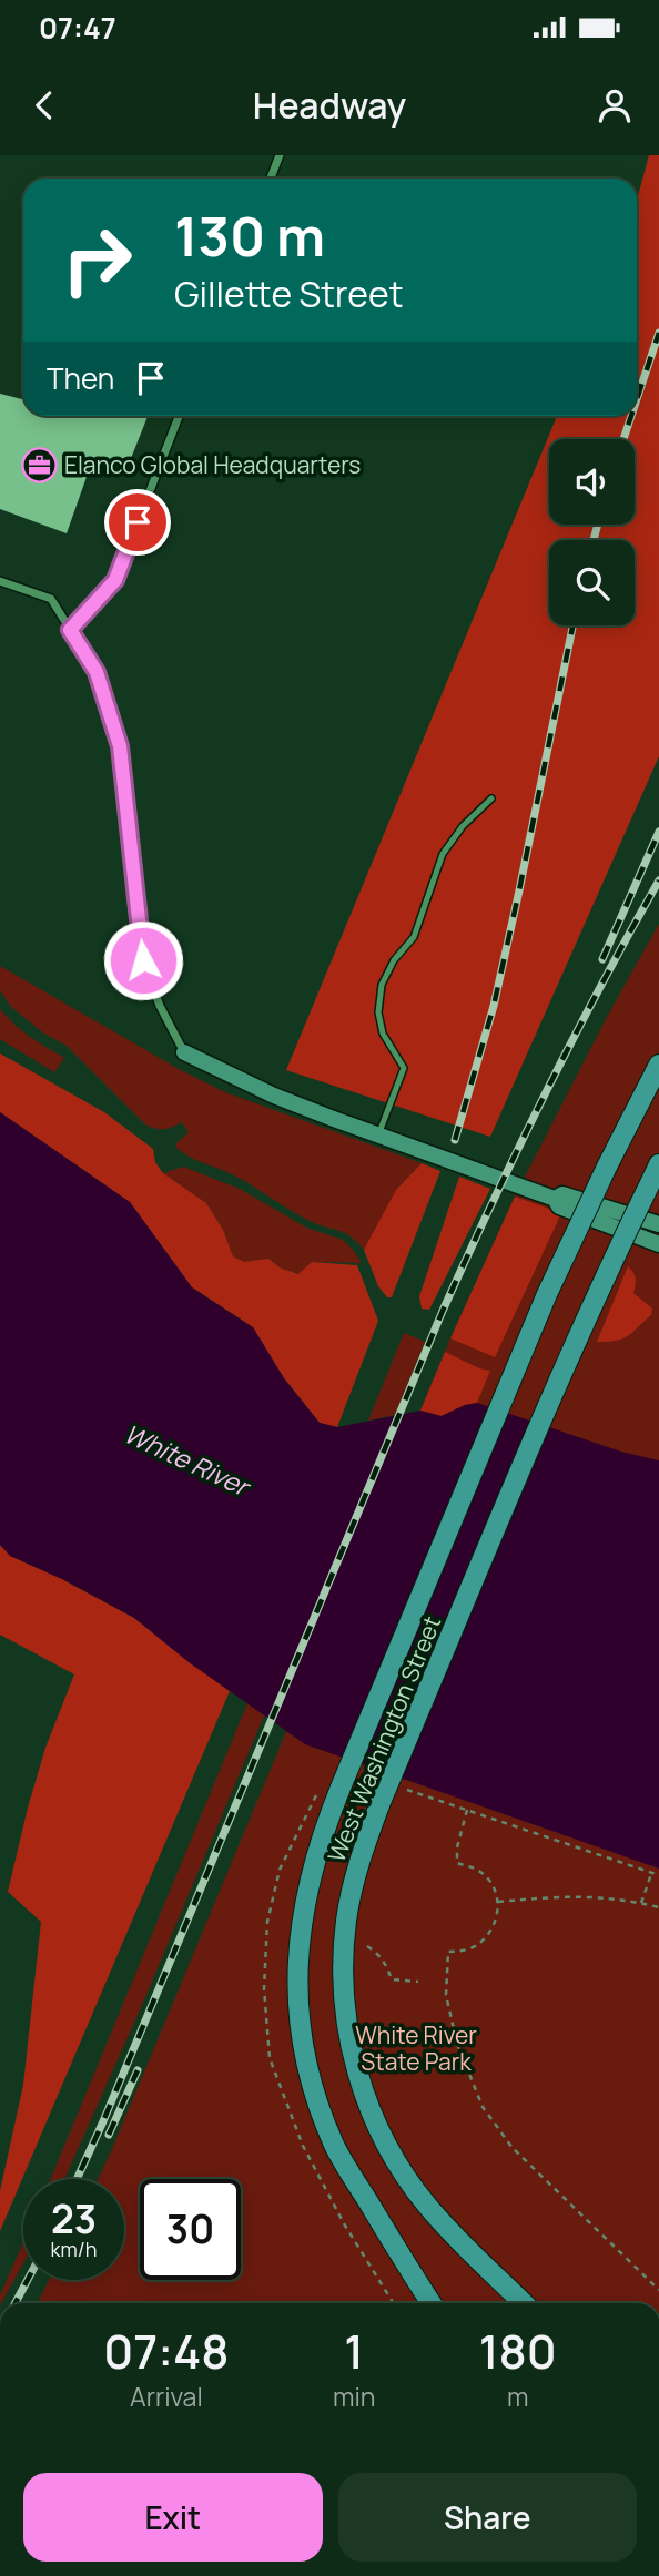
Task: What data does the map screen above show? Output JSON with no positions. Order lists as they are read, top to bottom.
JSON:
{
  "streets": {
    "main road": ["West Washington Street"]
  },
  "water": ["White River"],
  "parks": ["White River State Park"],
  "places": {
    "office": ["Elanco Global Headquarters"]
  },
  "page": {
    "status": "07:47",
    "header": "Headway",
    "turn": ["130 m", "Gillette Street"],
    "then": "Then",
    "speed": "23 km/h",
    "limit": "30",
    "eta": [
      "07:48",
      "Arrival",
      "1",
      "min",
      "180",
      "m"
    ],
    "buttons": ["Exit", "Share"]
  }
}
